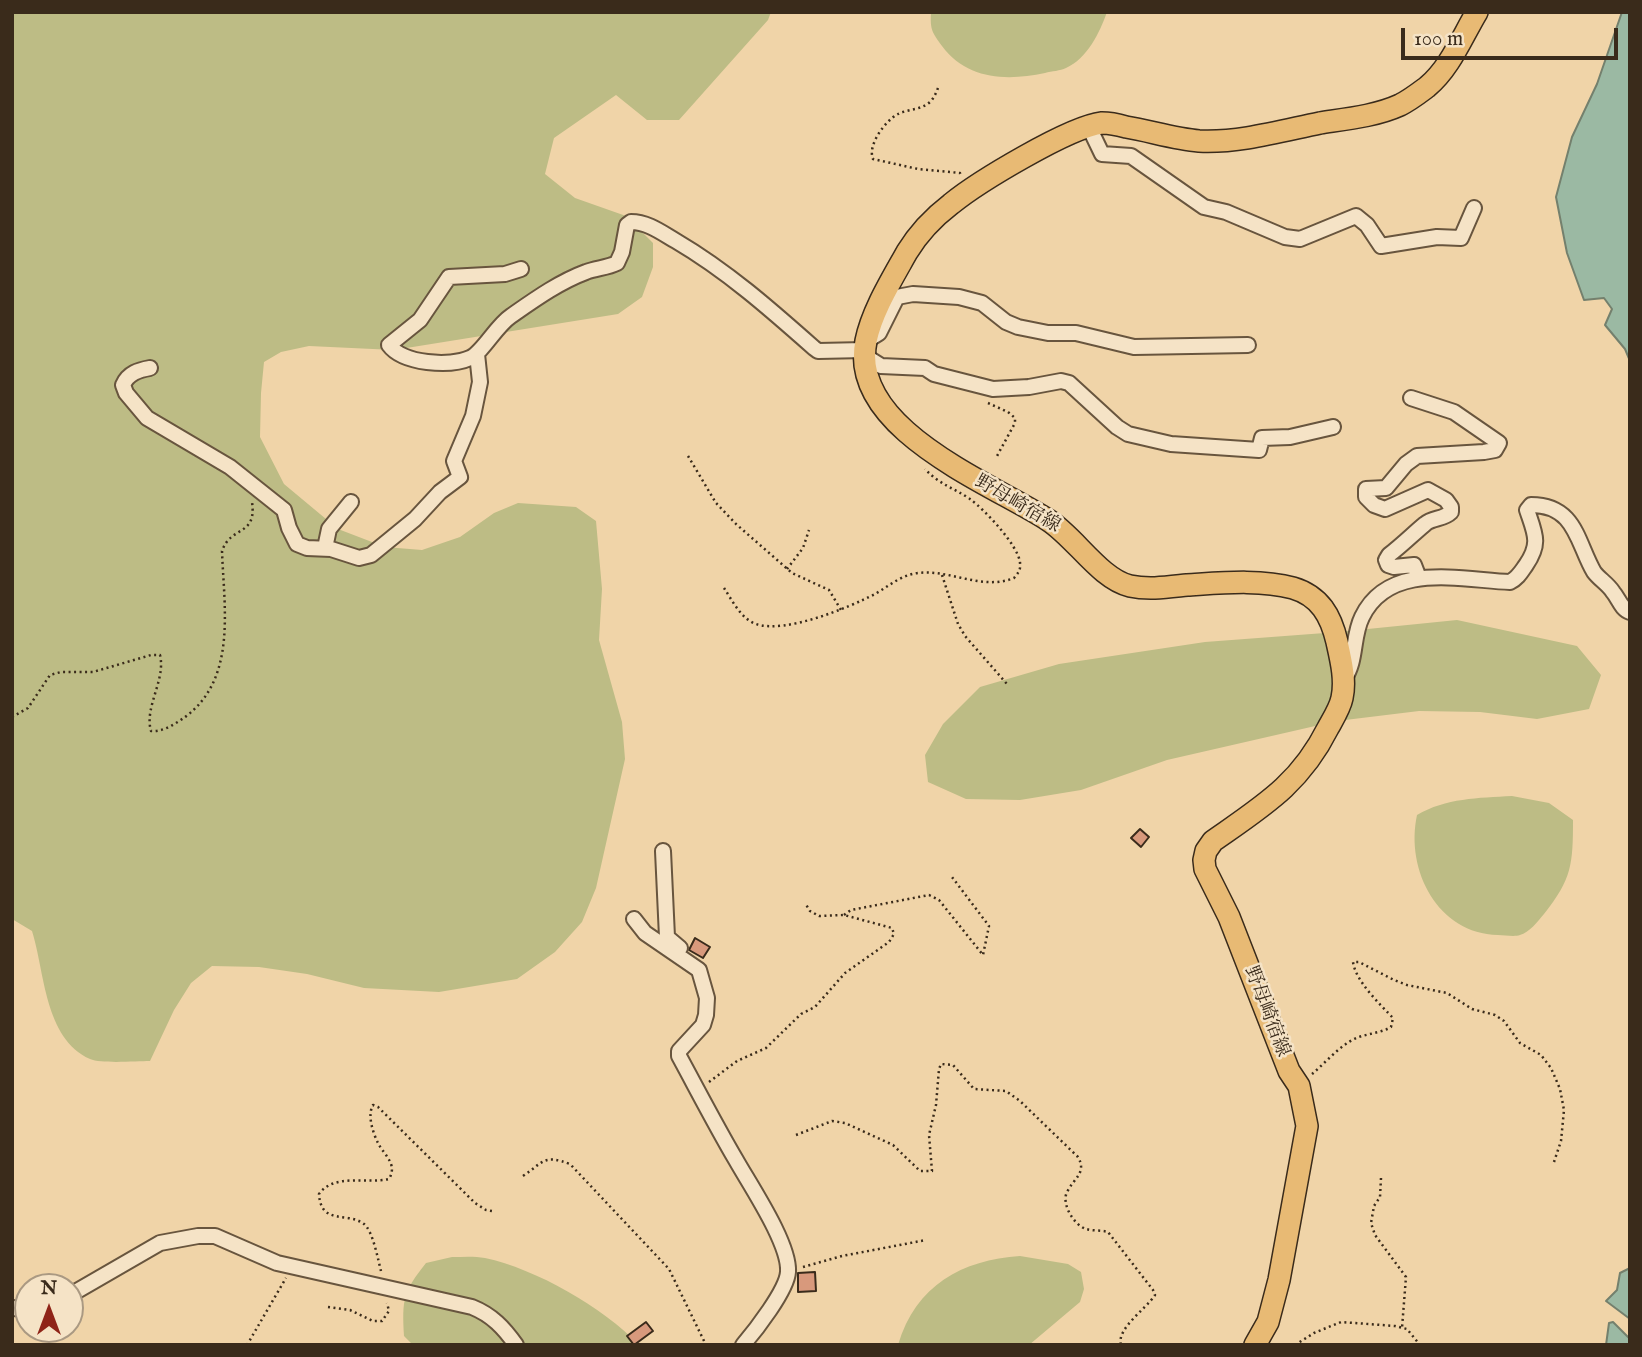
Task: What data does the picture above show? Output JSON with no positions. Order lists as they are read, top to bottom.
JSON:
{
  "streets": {
    "main road": ["野母崎宿線"]
  },
  "scale_bar": "100 m",
  "north": "top"
}
